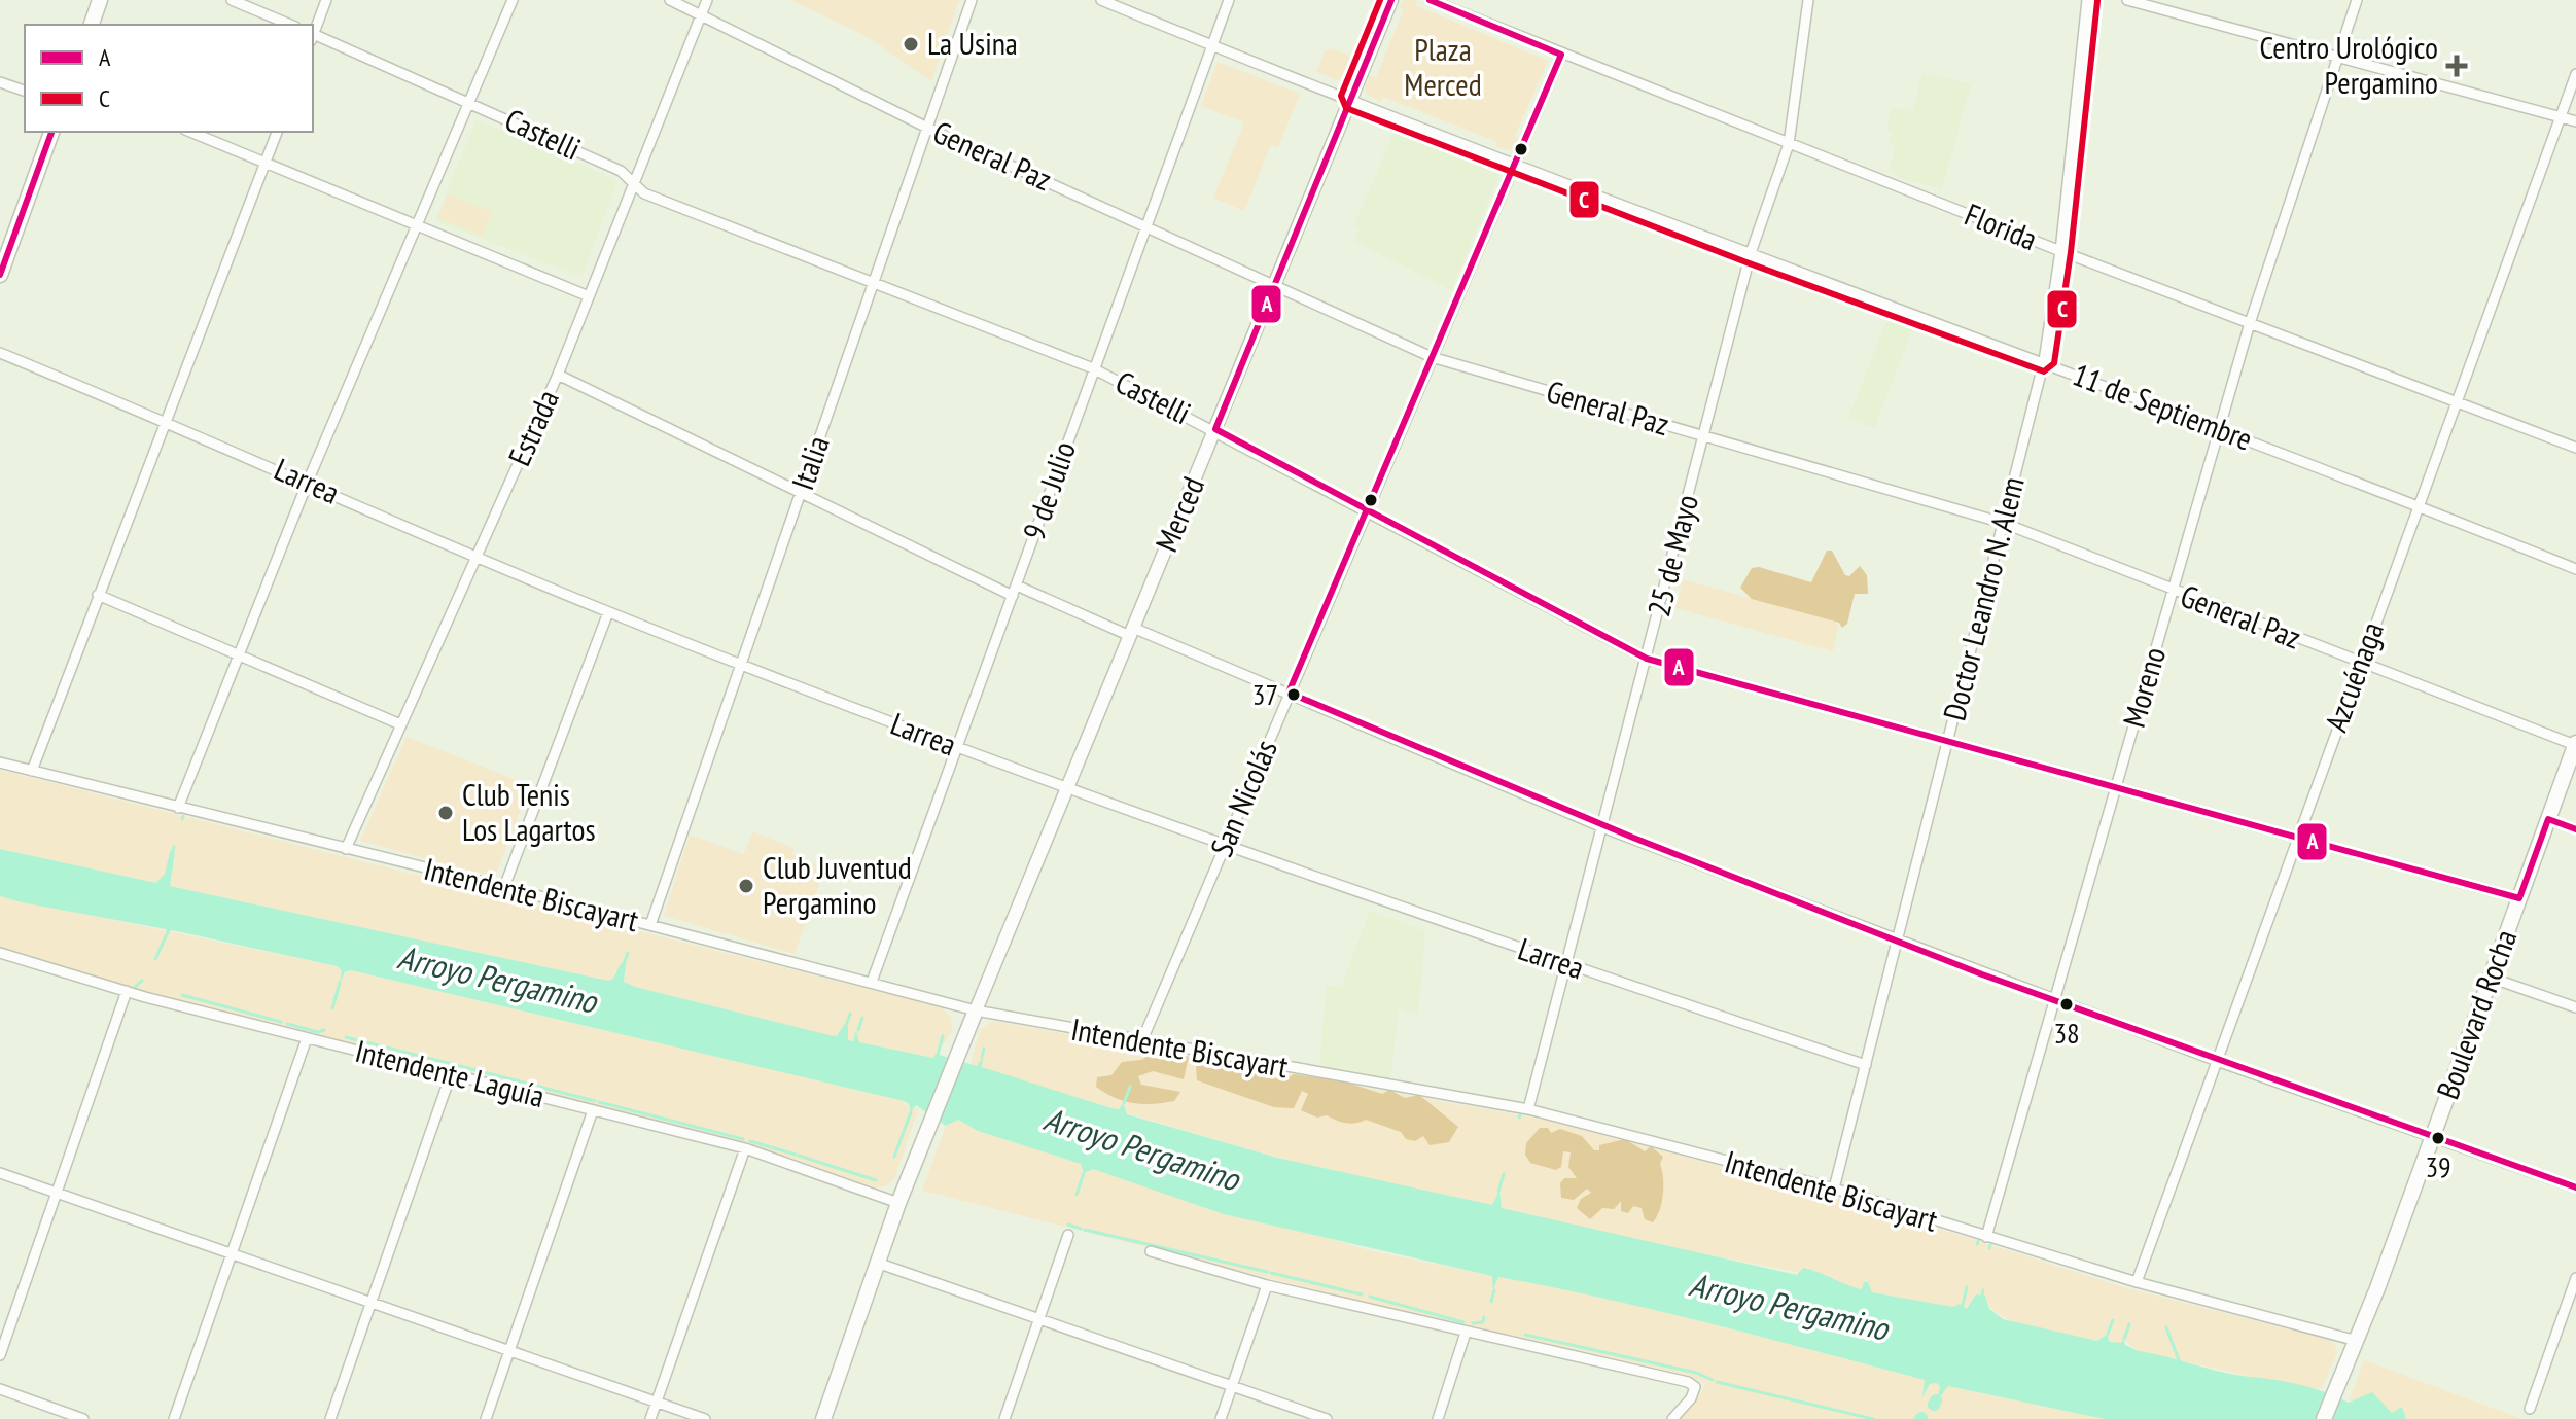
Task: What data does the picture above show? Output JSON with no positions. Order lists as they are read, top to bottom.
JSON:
{
  "streets": {
    "main road": ["Merced", "Boulevard Rocha"],
    "street": [
      "Castelli",
      "General Paz",
      "Florida",
      "11 de Septiembre",
      "Estrada",
      "Italia",
      "Larrea",
      "9 de Julio",
      "25 de Mayo",
      "Doctor Leandro N. Alem",
      "Azcuénaga",
      "Moreno",
      "San Nicolás",
      "Intendente Biscayart",
      "Intendente Laguía"
    ]
  },
  "crossings": [
    ["Castelli", "Estrada"],
    ["Castelli", "Italia"],
    ["Castelli", "9 de Julio"],
    ["Castelli", "Merced"],
    ["Castelli", "25 de Mayo"],
    ["Castelli", "Doctor Leandro N. Alem"],
    ["Castelli", "Azcuénaga"],
    ["Castelli", "Moreno"],
    ["Castelli", "San Nicolás"],
    ["Castelli", "Boulevard Rocha"],
    ["General Paz", "Estrada"],
    ["General Paz", "Italia"],
    ["General Paz", "9 de Julio"],
    ["General Paz", "Merced"],
    ["General Paz", "25 de Mayo"],
    ["General Paz", "Doctor Leandro N. Alem"],
    ["General Paz", "Azcuénaga"],
    ["General Paz", "Moreno"],
    ["General Paz", "San Nicolás"],
    ["General Paz", "Boulevard Rocha"],
    ["Florida", "25 de Mayo"],
    ["Florida", "Doctor Leandro N. Alem"],
    ["Florida", "Azcuénaga"],
    ["Florida", "Moreno"],
    ["Florida", "San Nicolás"],
    ["11 de Septiembre", "9 de Julio"],
    ["11 de Septiembre", "Merced"],
    ["11 de Septiembre", "25 de Mayo"],
    ["11 de Septiembre", "Doctor Leandro N. Alem"],
    ["11 de Septiembre", "Azcuénaga"],
    ["11 de Septiembre", "Moreno"],
    ["11 de Septiembre", "San Nicolás"],
    ["Estrada", "Larrea"],
    ["Estrada", "Intendente Biscayart"],
    ["Italia", "Larrea"],
    ["Italia", "Intendente Biscayart"],
    ["Larrea", "9 de Julio"],
    ["Larrea", "Merced"],
    ["Larrea", "25 de Mayo"],
    ["Larrea", "Doctor Leandro N. Alem"],
    ["Larrea", "San Nicolás"],
    ["9 de Julio", "Intendente Biscayart"],
    ["Merced", "Intendente Biscayart"],
    ["Merced", "Intendente Laguía"],
    ["25 de Mayo", "Intendente Biscayart"],
    ["Doctor Leandro N. Alem", "Intendente Biscayart"],
    ["Azcuénaga", "Intendente Biscayart"],
    ["Moreno", "Intendente Biscayart"],
    ["San Nicolás", "Intendente Biscayart"],
    ["Intendente Biscayart", "Boulevard Rocha"]
  ],
  "water": ["Arroyo Pergamino"],
  "parks": ["Plaza Merced"],
  "places": {
    "other": [
      "La Usina",
      "37",
      "Club Tenis Los Lagartos",
      "Club Juventud Pergamino",
      "38",
      "39"
    ],
    "health": ["Centro Urológico Pergamino"]
  },
  "lines": ["transit line A", "transit line C"],
  "legend": ["A", "C"]
}
